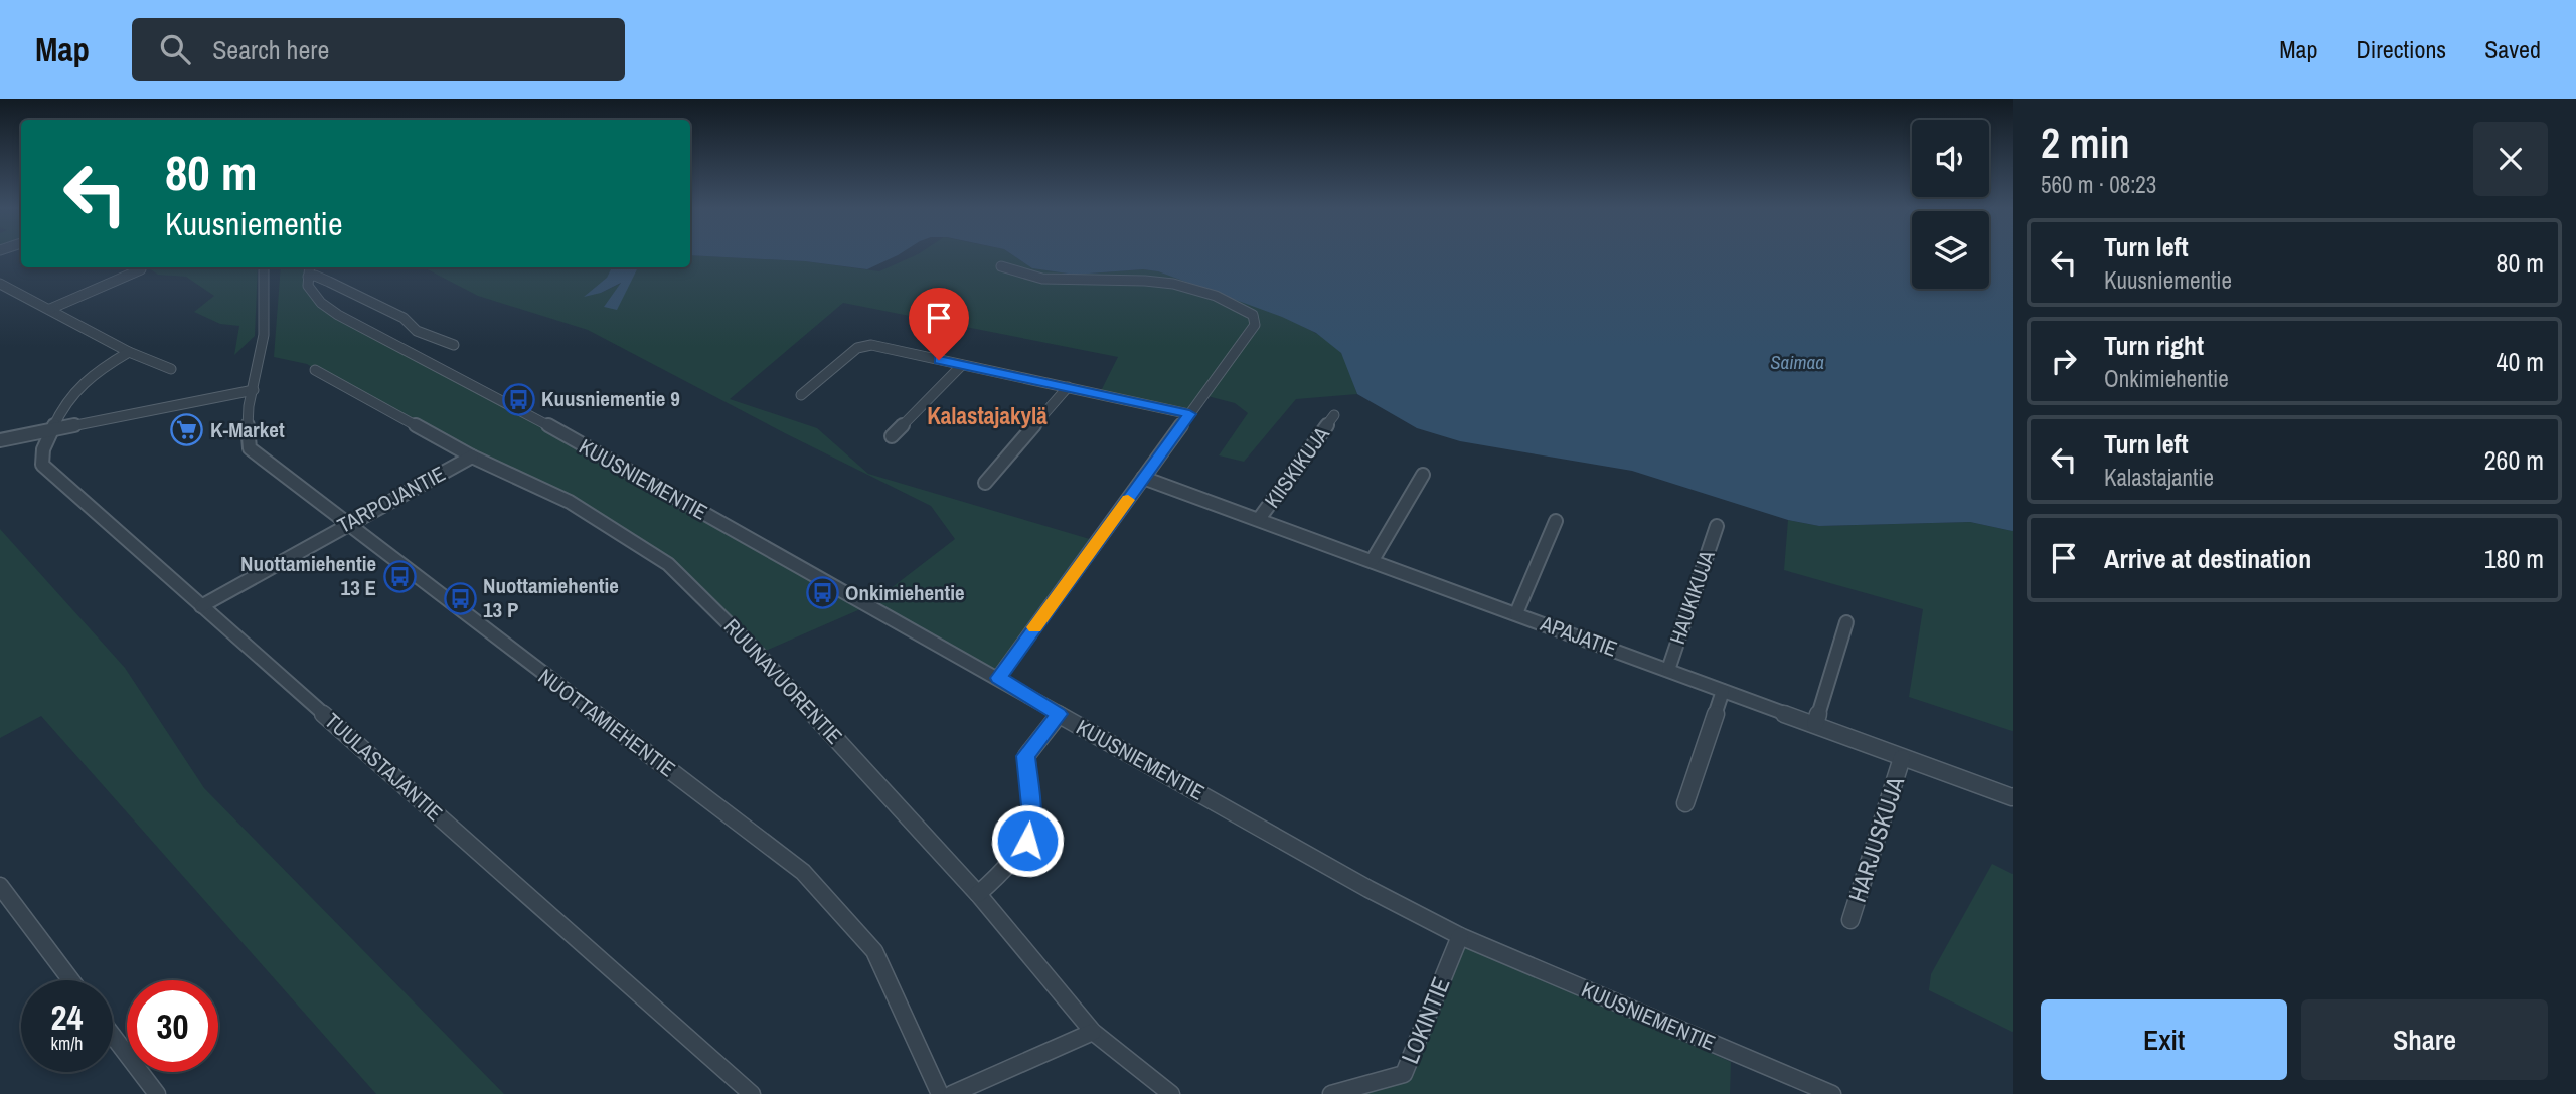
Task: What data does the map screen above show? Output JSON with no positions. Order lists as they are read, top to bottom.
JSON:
{
  "streets": {
    "street": [
      "KIISKIKUJA",
      "KUUSNIEMENTIE",
      "TARPOJANTIE",
      "HAUKIKUJA",
      "APAJATIE",
      "RUUNAVUORENTIE",
      "NUOTTAMIEHENTIE",
      "TUULASTAJANTIE",
      "HARJUSKUJA",
      "LOKINTIE"
    ]
  },
  "crossings": [
    ["KIISKIKUJA", "APAJATIE"],
    ["KUUSNIEMENTIE", "LOKINTIE"],
    ["TARPOJANTIE", "RUUNAVUORENTIE"],
    ["TARPOJANTIE", "NUOTTAMIEHENTIE"],
    ["TARPOJANTIE", "TUULASTAJANTIE"],
    ["HAUKIKUJA", "APAJATIE"],
    ["APAJATIE", "HARJUSKUJA"]
  ],
  "districts": ["Kalastajakylä"],
  "water": ["Saimaa"],
  "places": {
    "bus stop": [
      "Kuusniementie 9",
      "Nuottamiehentie 13 E",
      "Onkimiehentie",
      "Nuottamiehentie 13 P"
    ],
    "supermarket": ["K-Market"]
  },
  "page": {
    "header": "Map",
    "search": "Search here",
    "nav": ["Map", "Directions", "Saved"],
    "heading": ["2 min", "560 m · 08:23"],
    "turn": ["80 m", "Kuusniementie"],
    "list": [
      {
        "name": "Turn left",
        "note": "Kuusniementie",
        "value": "80 m"
      },
      {
        "name": "Turn right",
        "note": "Onkimiehentie",
        "value": "40 m"
      },
      {
        "name": "Turn left",
        "note": "Kalastajantie",
        "value": "260 m"
      },
      {
        "name": "Arrive at destination",
        "value": "180 m"
      }
    ],
    "speed": "24 km/h",
    "limit": "30",
    "buttons": ["Exit", "Share"]
  }
}
